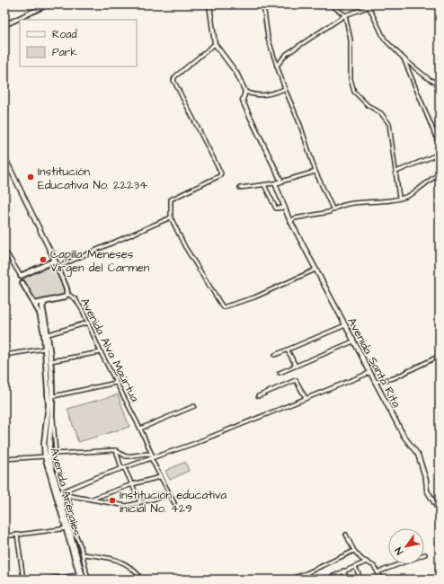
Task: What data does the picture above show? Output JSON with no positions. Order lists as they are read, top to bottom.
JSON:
{
  "streets": {
    "main road": ["Avenida Alva Maúrtua", "Avenida Arenales"],
    "street": ["Avenida Santa Rita"]
  },
  "places": ["Institución Educativa No. 22234", "Capilla Meneses Virgen del Carmen", "Institución educativa inicial No. 429"],
  "legend": ["Road", "Park"],
  "north": "bottom left"
}
